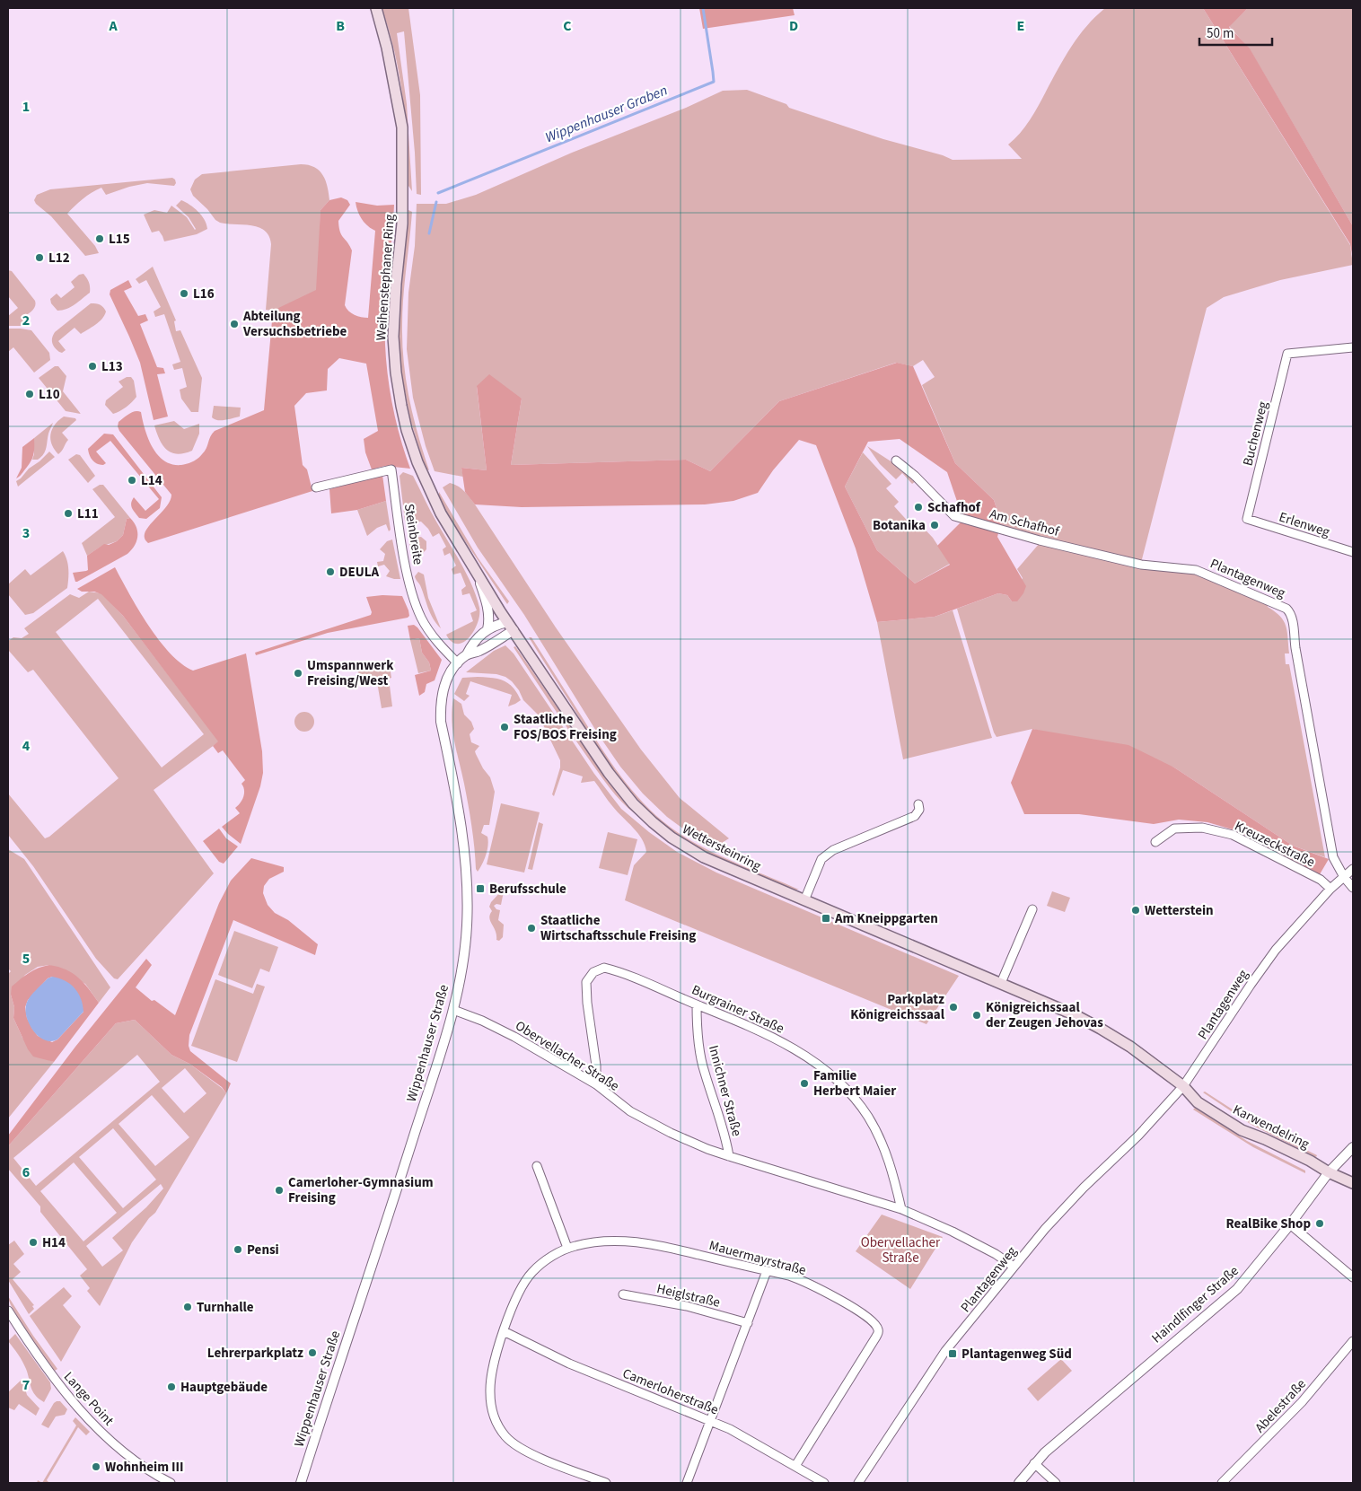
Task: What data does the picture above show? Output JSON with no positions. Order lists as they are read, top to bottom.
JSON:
{
  "streets": {
    "main road": ["Weihenstephaner Ring", "Wettersteinring", "Karwendelring"],
    "street": [
      "Buchenweg",
      "Am Schafhof",
      "Erlenweg",
      "Steinbreite",
      "Plantagenweg",
      "Kreuzeckstraße",
      "Burgrainer Straße",
      "Wippenhauser Straße",
      "Obervellacher Straße",
      "Innichner Straße",
      "Mauermayrstraße",
      "Heiglstraße",
      "Haindlfinger Straße",
      "Camerloherstraße",
      "Lange Point",
      "Abelestraße"
    ]
  },
  "crossings": [
    ["Weihenstephaner Ring", "Wettersteinring"],
    ["Weihenstephaner Ring", "Wippenhauser Straße"],
    ["Buchenweg", "Erlenweg"],
    ["Am Schafhof", "Plantagenweg"],
    ["Steinbreite", "Wippenhauser Straße"],
    ["Plantagenweg", "Kreuzeckstraße"],
    ["Plantagenweg", "Wettersteinring"],
    ["Plantagenweg", "Obervellacher Straße"],
    ["Plantagenweg", "Karwendelring"],
    ["Wettersteinring", "Wippenhauser Straße"],
    ["Wettersteinring", "Karwendelring"],
    ["Burgrainer Straße", "Obervellacher Straße"],
    ["Burgrainer Straße", "Innichner Straße"],
    ["Wippenhauser Straße", "Obervellacher Straße"],
    ["Obervellacher Straße", "Innichner Straße"],
    ["Karwendelring", "Haindlfinger Straße"],
    ["Mauermayrstraße", "Camerloherstraße"]
  ],
  "water": ["Wippenhauser Graben"],
  "parks": ["Obervellacher Straße"],
  "places": {
    "other": [
      "L15",
      "L12",
      "L16",
      "Abteilung Versuchsbetriebe",
      "L13",
      "L10",
      "L14",
      "Schafhof",
      "L11",
      "Botanika",
      "DEULA",
      "Umspannwerk Freising/West",
      "Staatliche FOS/BOS Freising",
      "Wetterstein",
      "Staatliche Wirtschaftsschule Freising",
      "Parkplatz Königreichssaal",
      "Königreichssaal der Zeugen Jehovas",
      "Familie Herbert Maier",
      "Camerloher-Gymnasium Freising",
      "RealBike Shop",
      "H14",
      "Pensi",
      "Turnhalle",
      "Lehrerparkplatz",
      "Hauptgebäude",
      "Wohnheim III"
    ],
    "transit": ["Berufsschule", "Am Kneippgarten", "Plantagenweg Süd"]
  },
  "scale_bar": "50 m",
  "grid": {
    "columns": [
      "A",
      "B",
      "C",
      "D",
      "E"
    ],
    "rows": [
      "1",
      "2",
      "3",
      "4",
      "5",
      "6",
      "7"
    ]
  }
}
